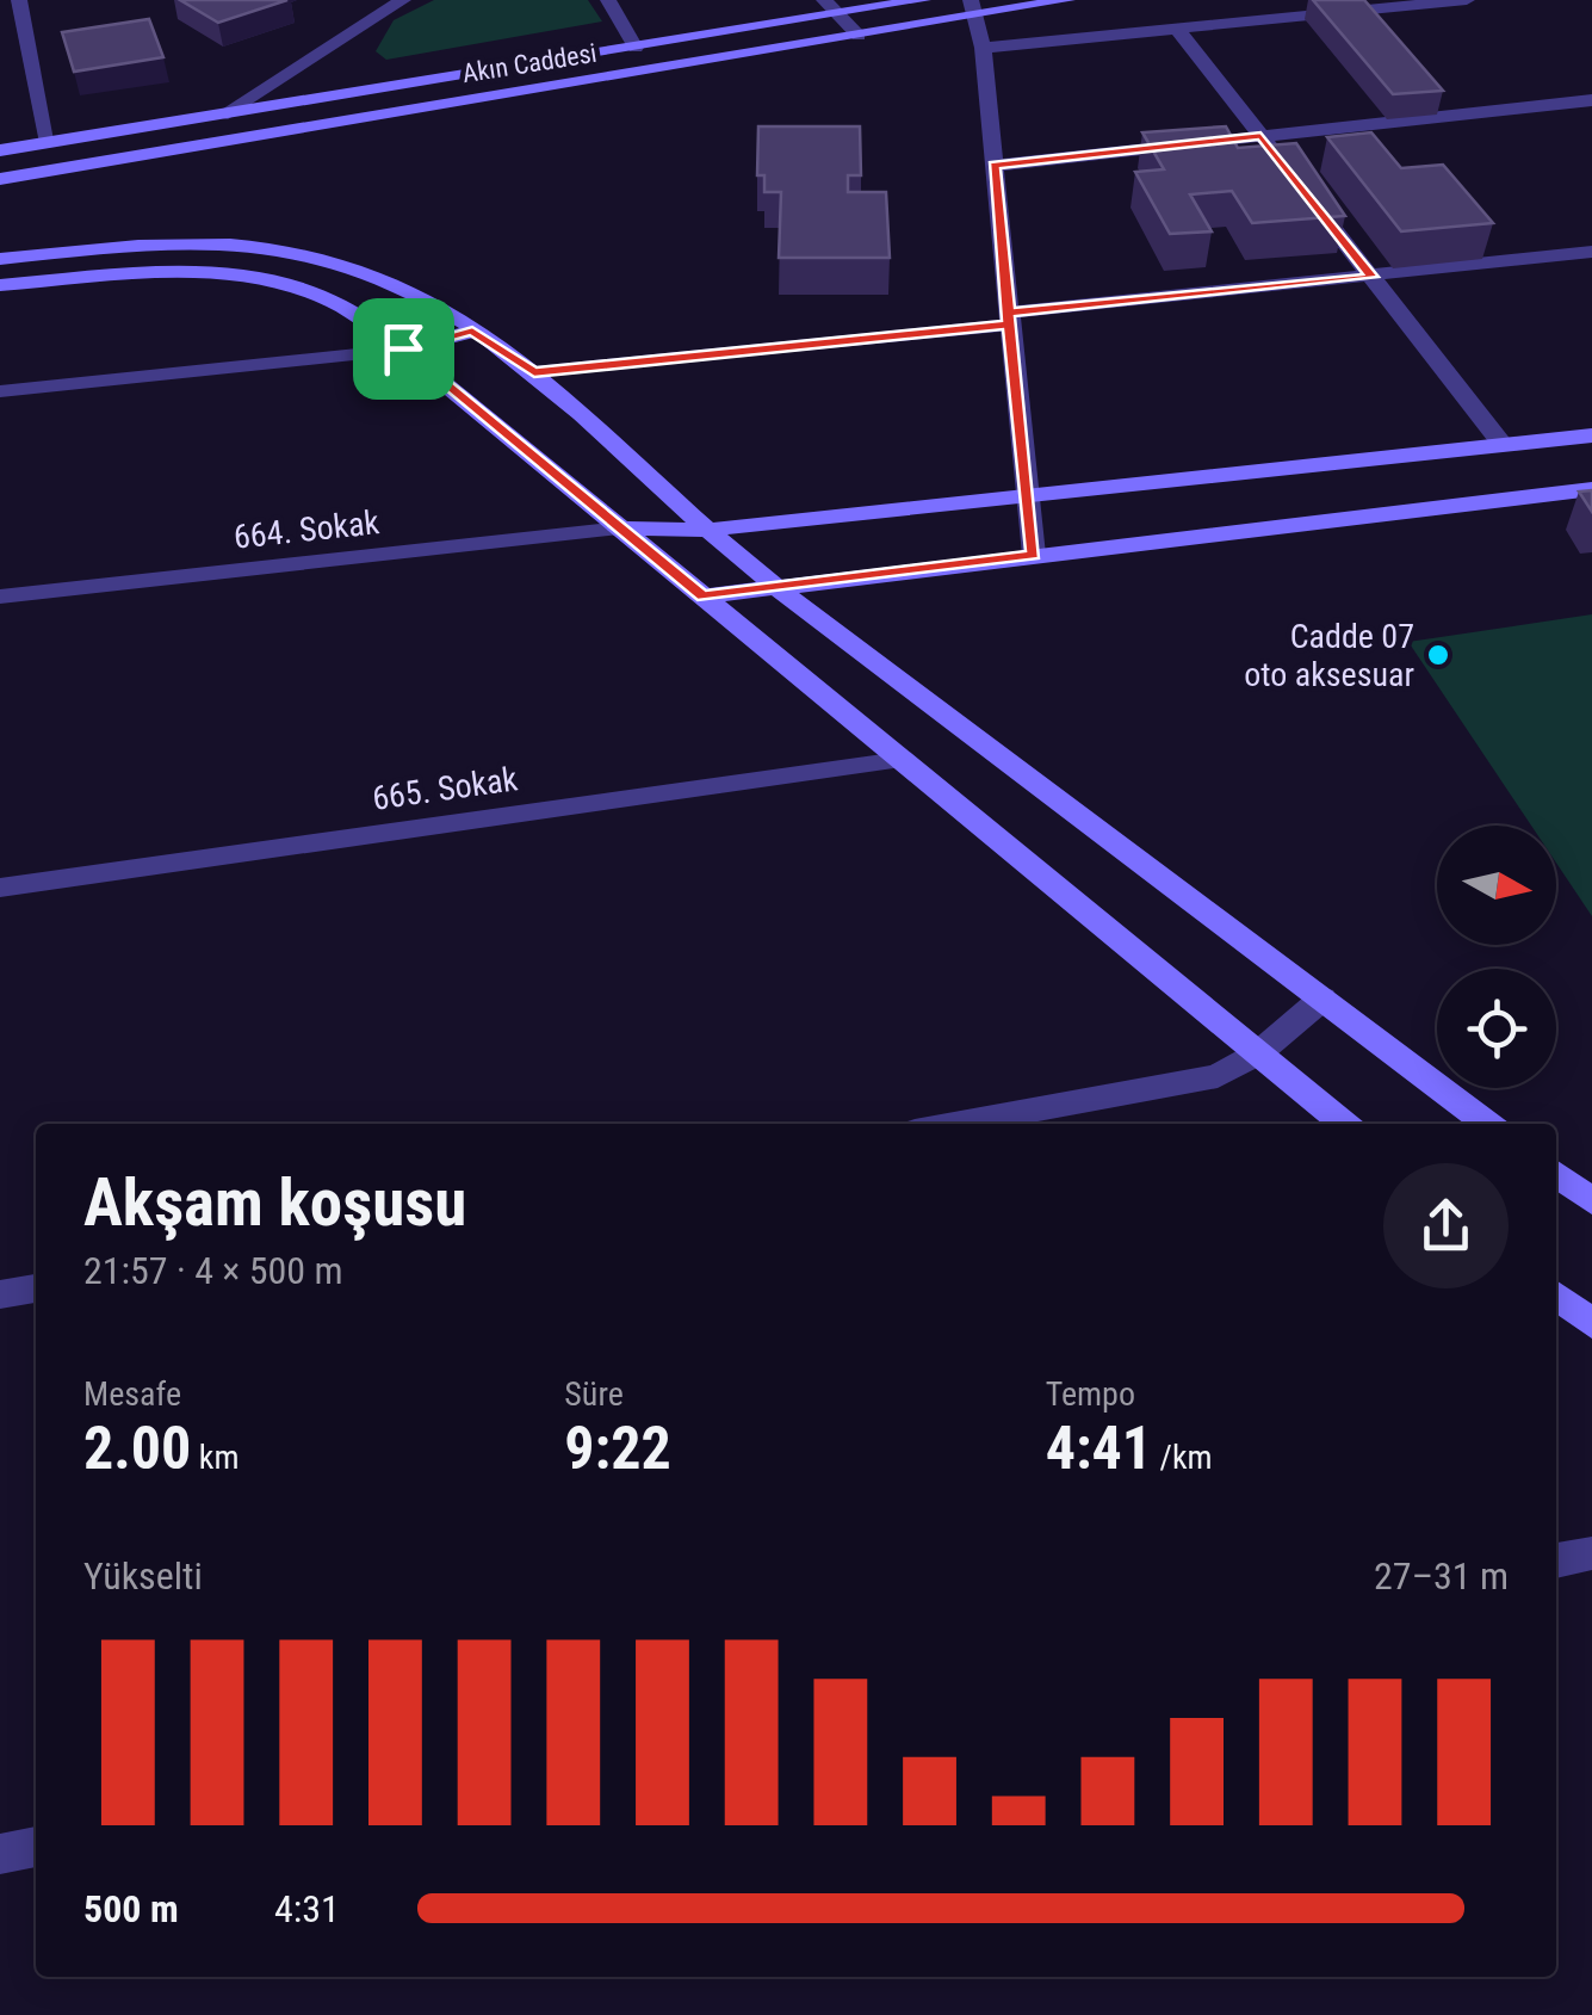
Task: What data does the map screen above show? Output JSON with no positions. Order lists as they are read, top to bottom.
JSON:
{
  "streets": {
    "street": ["Akın Caddesi", "664. Sokak", "665. Sokak"]
  },
  "places": ["Cadde 07 oto aksesuar"],
  "north": "right",
  "page": {
    "heading": ["Akşam koşusu", "21:57 · 4 × 500 m"],
    "stats": [
      ["Mesafe", "2.00 km"],
      ["Süre", "9:22"],
      ["Tempo", "4:41 /km"]
    ],
    "chart": ["Yükselti", "27–31 m"],
    "list": [
      {
        "name": "500 m",
        "note": "4:31"
      }
    ]
  }
}
